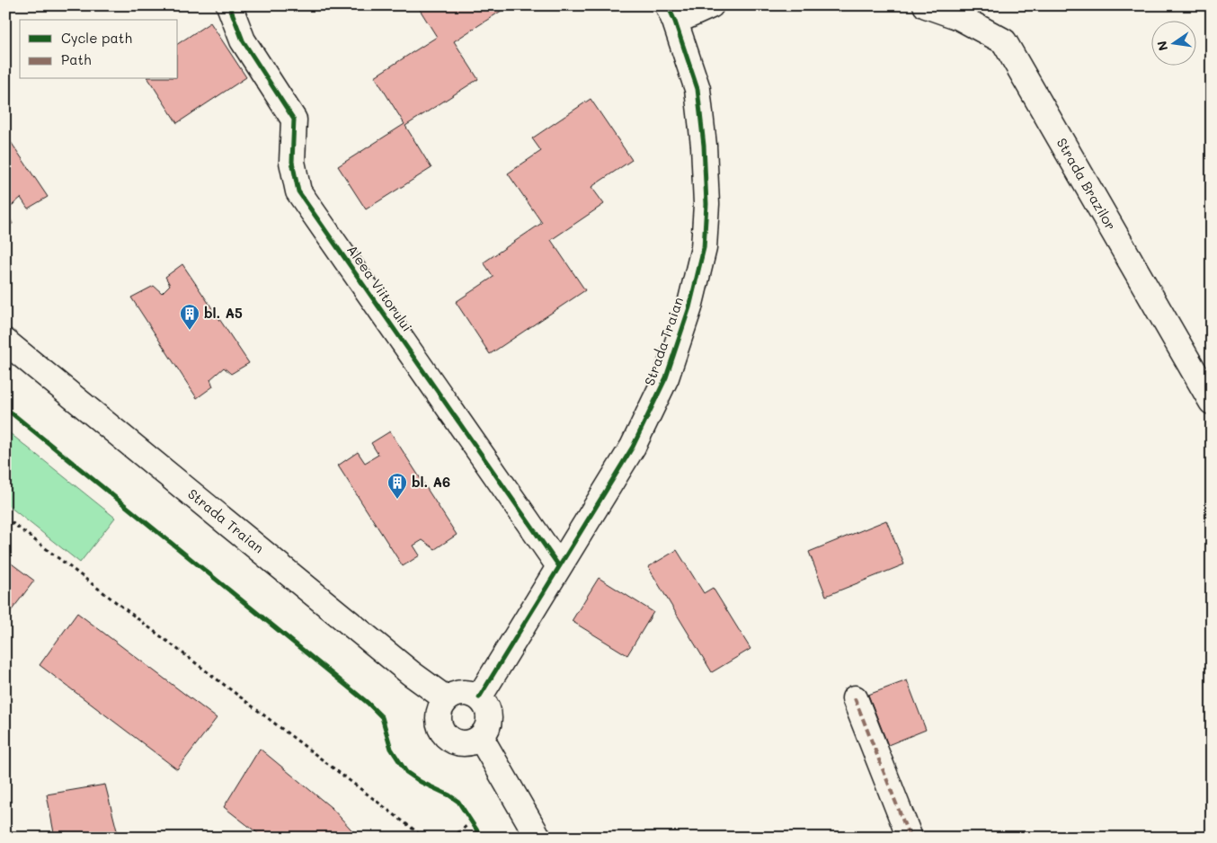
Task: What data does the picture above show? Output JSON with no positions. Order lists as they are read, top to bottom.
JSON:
{
  "streets": {
    "street": ["Strada Brazilor", "Aleea Viitorului", "Strada Traian"]
  },
  "crossings": [
    ["Aleea Viitorului", "Strada Traian"]
  ],
  "places": {
    "building": ["bl. A5", "bl. A6"]
  },
  "legend": ["Cycle path", "Path"],
  "north": "left"
}
